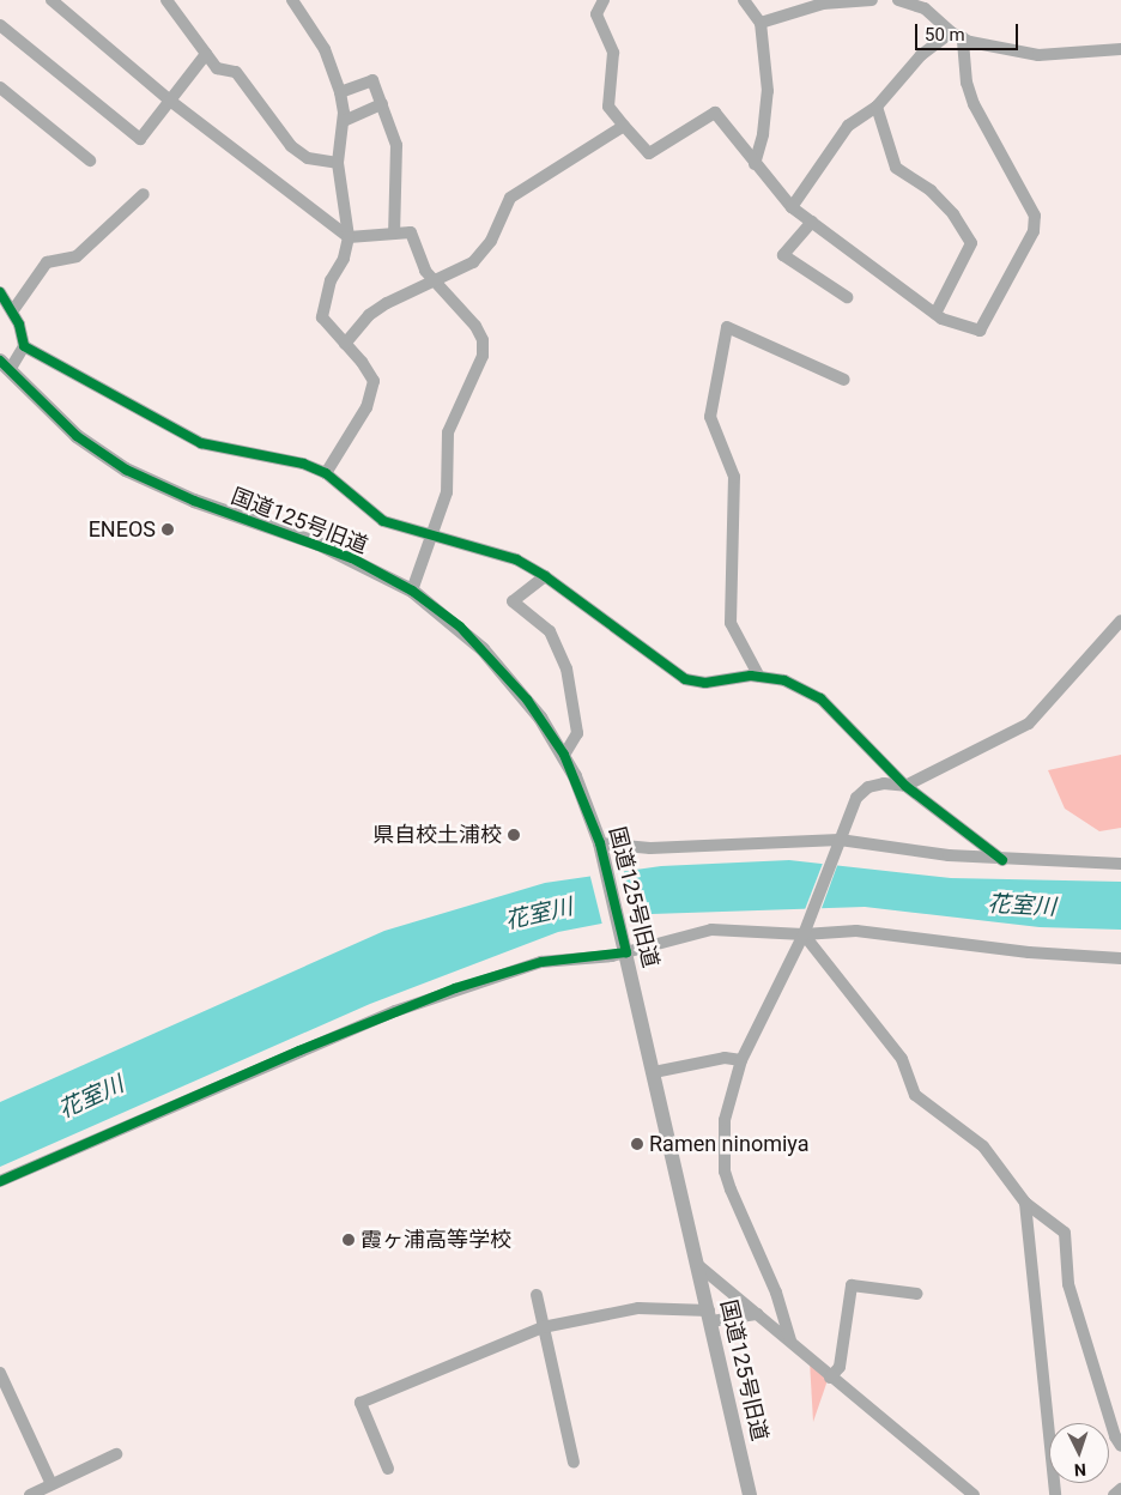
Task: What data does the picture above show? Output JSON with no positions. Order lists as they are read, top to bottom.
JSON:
{
  "streets": {
    "street": ["国道125号旧道"]
  },
  "water": ["花室川"],
  "places": [
    "ENEOS",
    "県自校土浦校",
    "Ramen ninomiya",
    "霞ヶ浦高等学校"
  ],
  "scale_bar": "50 m",
  "north": "bottom"
}
